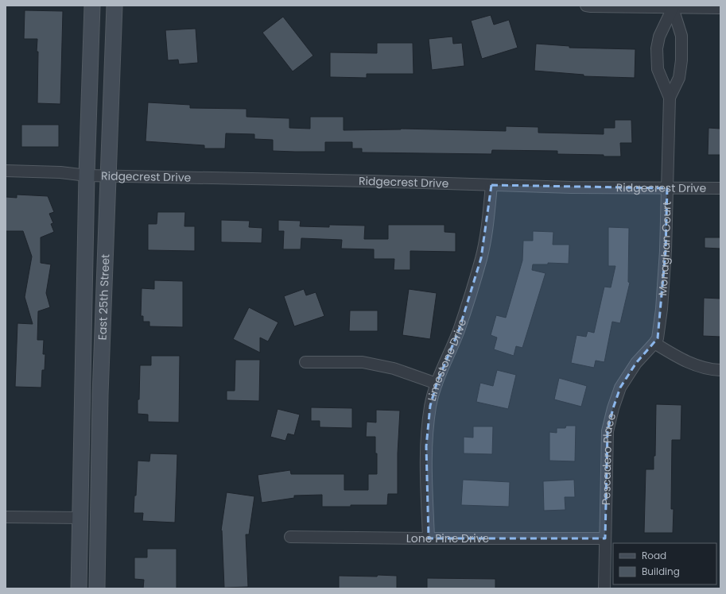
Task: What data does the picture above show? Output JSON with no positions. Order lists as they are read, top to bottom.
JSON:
{
  "streets": {
    "street": [
      "Ridgecrest Drive",
      "Monaghan Court",
      "East 25th Street",
      "Limestone Drive",
      "Pescadero Place",
      "Lone Pine Drive"
    ]
  },
  "crossings": [
    ["Ridgecrest Drive", "Monaghan Court"],
    ["Ridgecrest Drive", "East 25th Street"],
    ["Ridgecrest Drive", "Limestone Drive"],
    ["Monaghan Court", "Pescadero Place"],
    ["Limestone Drive", "Lone Pine Drive"],
    ["Pescadero Place", "Lone Pine Drive"]
  ],
  "legend": ["Road", "Building"]
}
